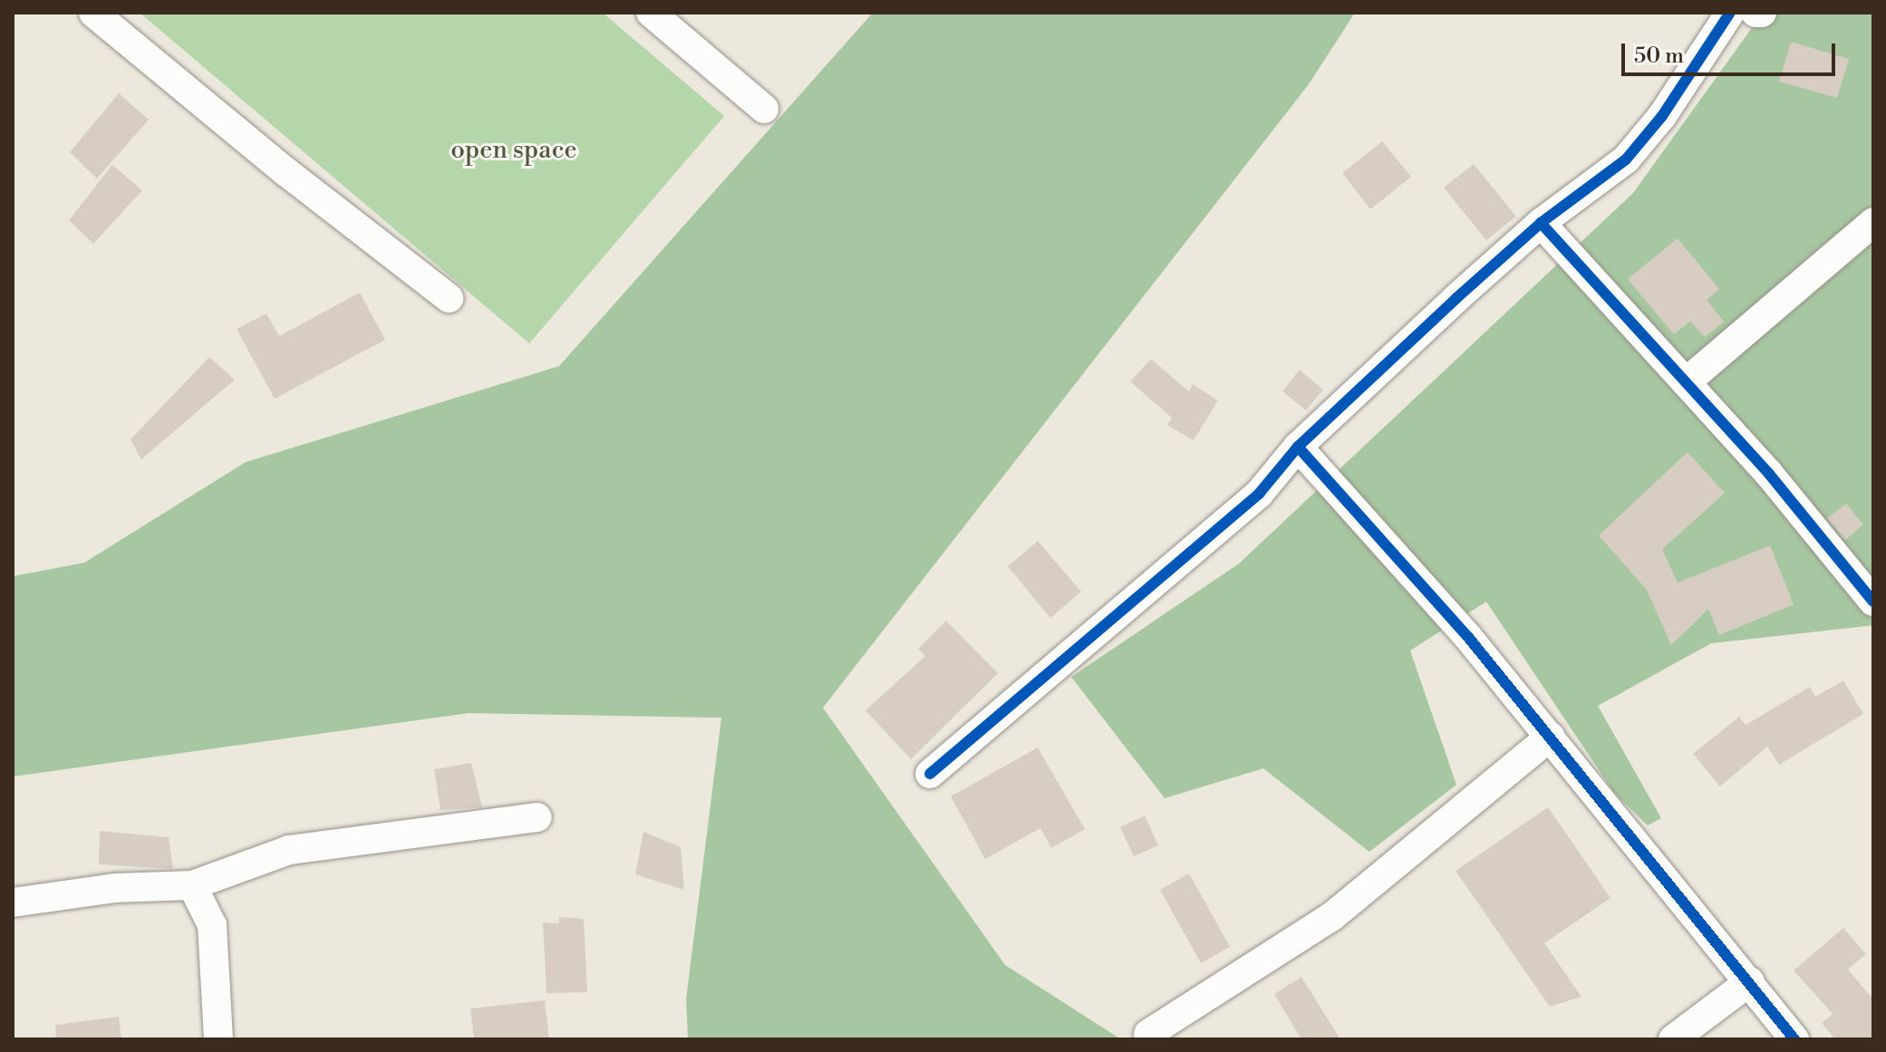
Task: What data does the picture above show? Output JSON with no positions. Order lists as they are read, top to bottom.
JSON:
{
  "parks": ["open space"],
  "scale_bar": "50 m"
}
